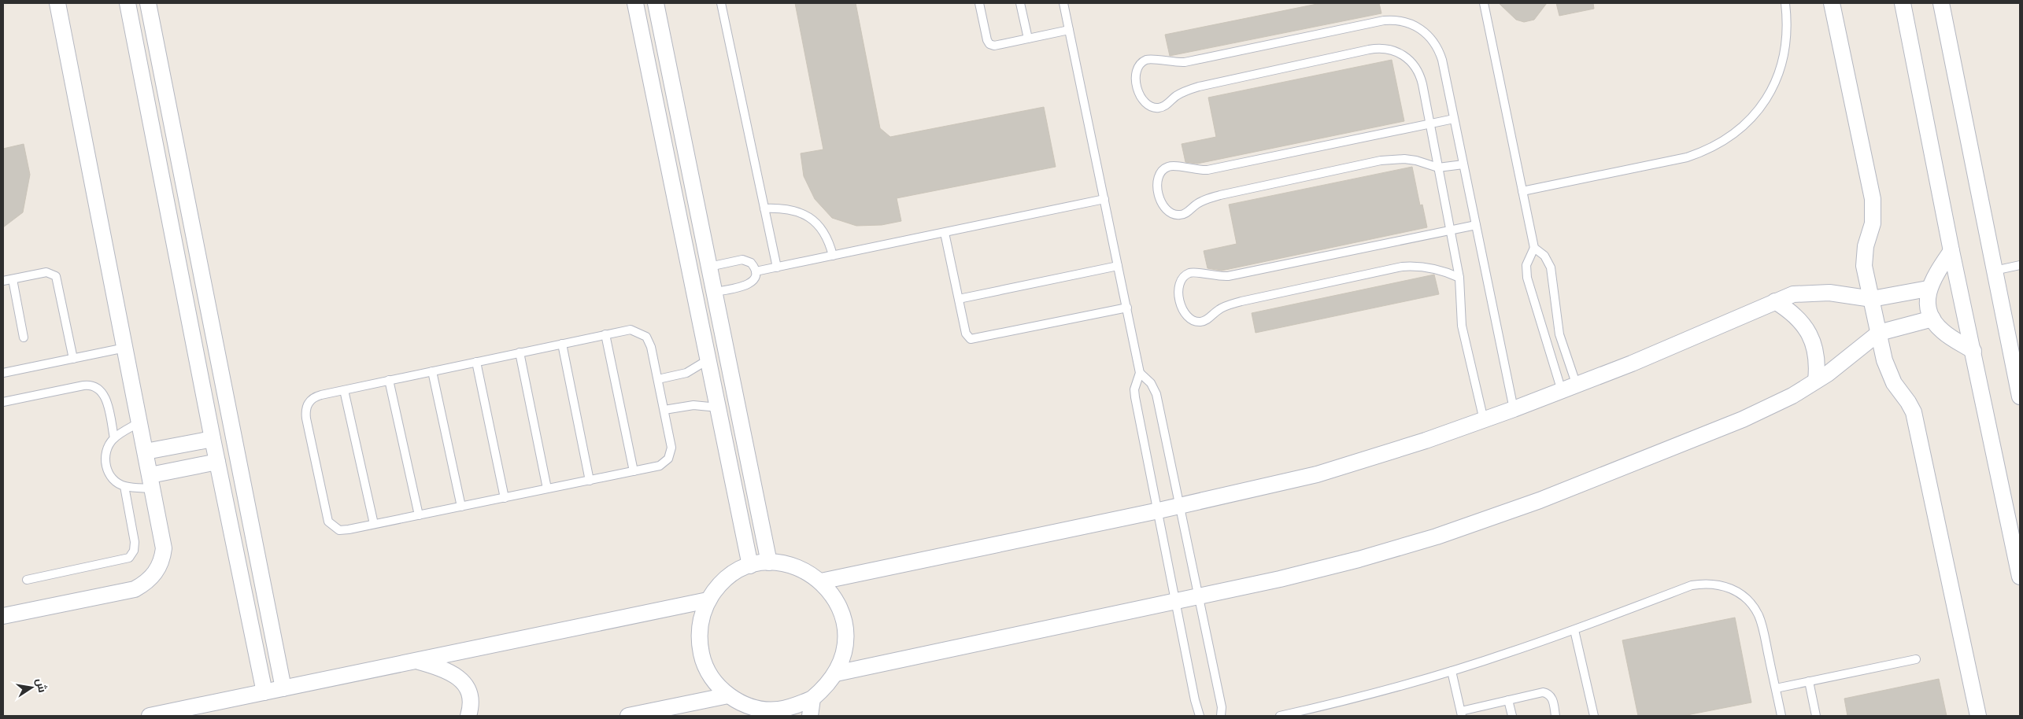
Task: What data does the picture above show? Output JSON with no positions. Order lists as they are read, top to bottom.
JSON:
{
  "north": "right"
}
